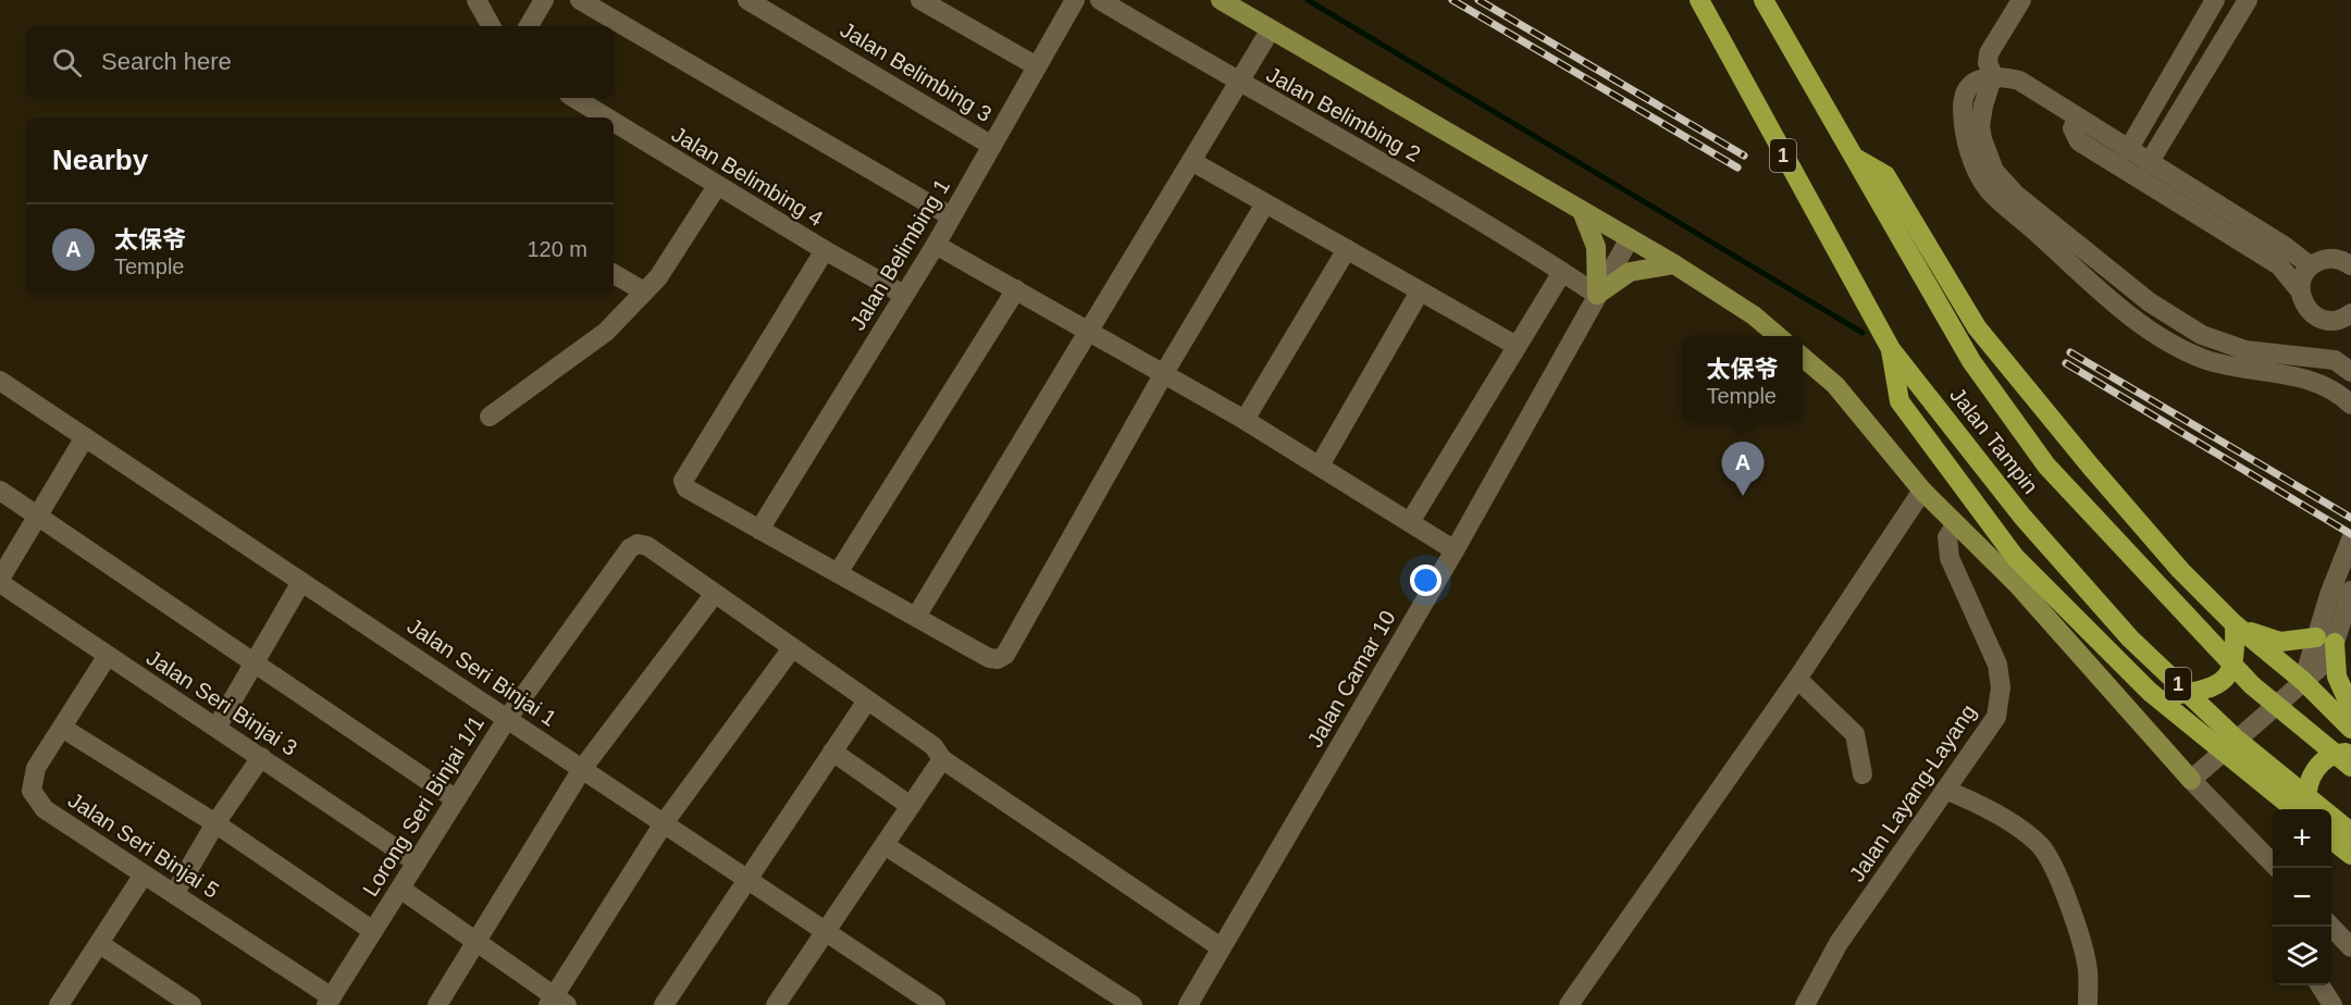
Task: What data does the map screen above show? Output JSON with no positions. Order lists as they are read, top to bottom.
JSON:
{
  "streets": {
    "highway": ["1", "Jalan Tampin"],
    "street": [
      "Jalan Belimbing 3",
      "Jalan Belimbing 2",
      "Jalan Belimbing 4",
      "Jalan Belimbing 1",
      "Jalan Seri Binjai 1",
      "Jalan Camar 10",
      "Jalan Seri Binjai 3",
      "Jalan Layang-Layang",
      "Lorong Seri Binjai 1/1",
      "Jalan Seri Binjai 5"
    ]
  },
  "crossings": [
    ["Jalan Belimbing 3", "Jalan Belimbing 1"],
    ["Jalan Belimbing 2", "Jalan Camar 10"],
    ["Jalan Belimbing 4", "Jalan Belimbing 1"],
    ["Jalan Seri Binjai 1", "Lorong Seri Binjai 1/1"],
    ["Jalan Seri Binjai 3", "Lorong Seri Binjai 1/1"],
    ["Jalan Seri Binjai 3", "Jalan Seri Binjai 5"],
    ["Lorong Seri Binjai 1/1", "Jalan Seri Binjai 5"]
  ],
  "page": {
    "search": "Search here",
    "heading": "Nearby",
    "list": [
      {
        "mark": "A",
        "name": "太保爷",
        "note": "Temple",
        "value": "120 m"
      }
    ],
    "popup": ["太保爷", "Temple"],
    "pins": "A",
    "map_buttons": ["+", "−"]
  }
}
